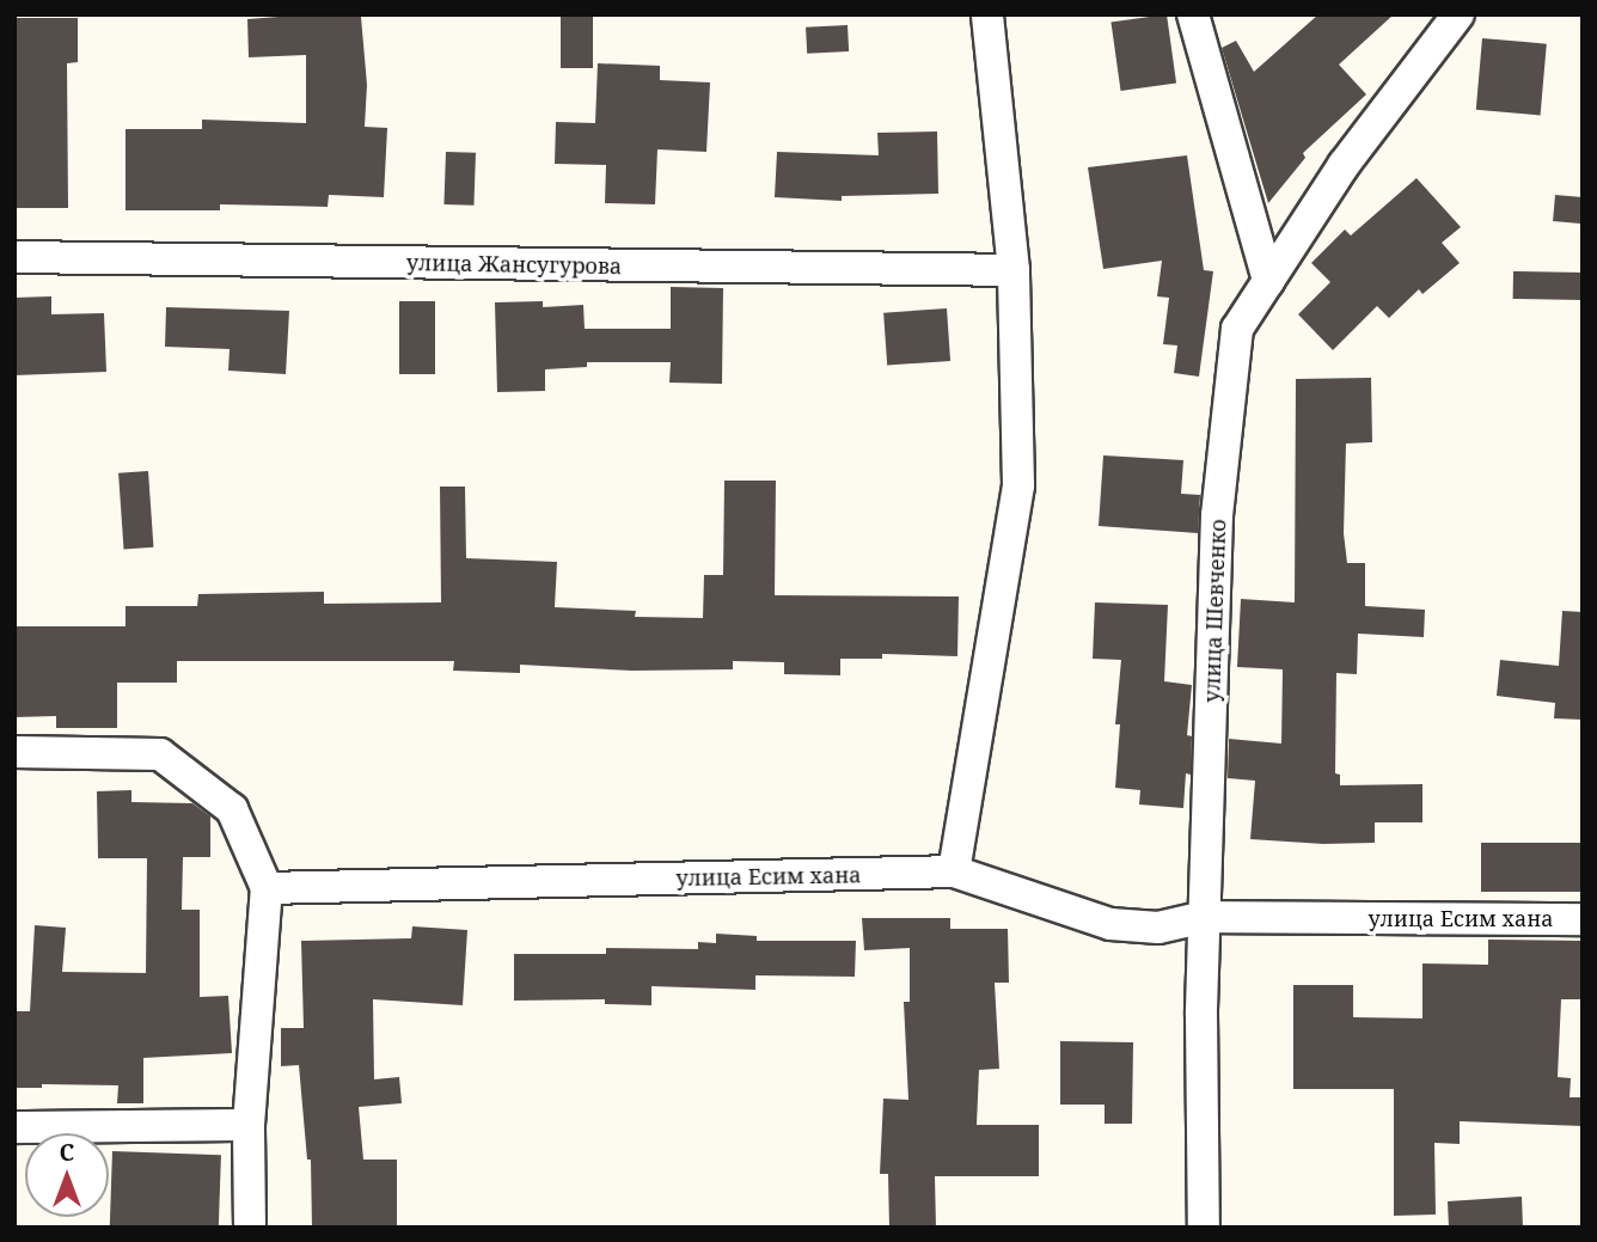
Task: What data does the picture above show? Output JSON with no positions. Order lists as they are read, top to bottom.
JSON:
{
  "streets": {
    "street": ["улица Жансугурова", "улица Шевченко", "улица Есим хана"]
  },
  "crossings": [
    ["улица Шевченко", "улица Есим хана"]
  ],
  "north": "top"
}
